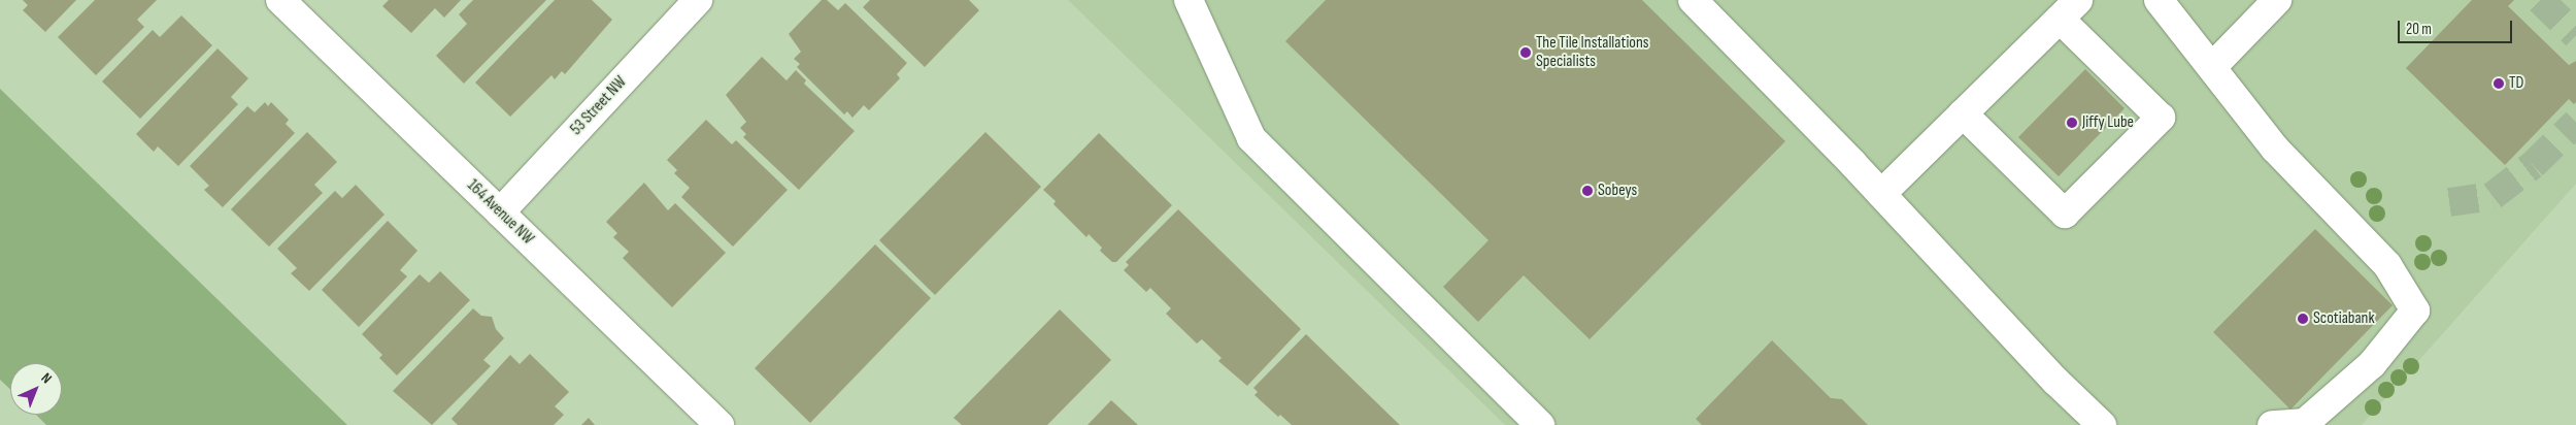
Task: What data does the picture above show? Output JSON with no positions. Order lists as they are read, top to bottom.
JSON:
{
  "streets": {
    "street": ["53 Street NW", "164 Avenue NW"]
  },
  "crossings": [
    ["53 Street NW", "164 Avenue NW"]
  ],
  "places": [
    "The Tile Installations Specialists",
    "TD",
    "Jiffy Lube",
    "Sobeys",
    "Scotiabank"
  ],
  "scale_bar": "20 m",
  "north": "top right"
}
